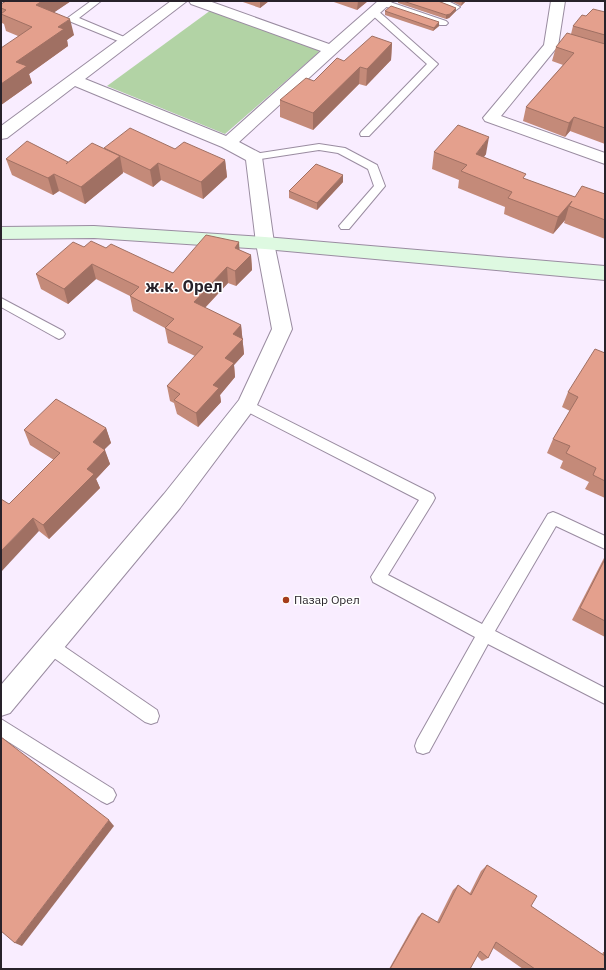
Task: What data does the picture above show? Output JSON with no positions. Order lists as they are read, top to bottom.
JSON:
{
  "districts": ["ж.к. Орел"],
  "places": ["Пазар Орел"]
}
